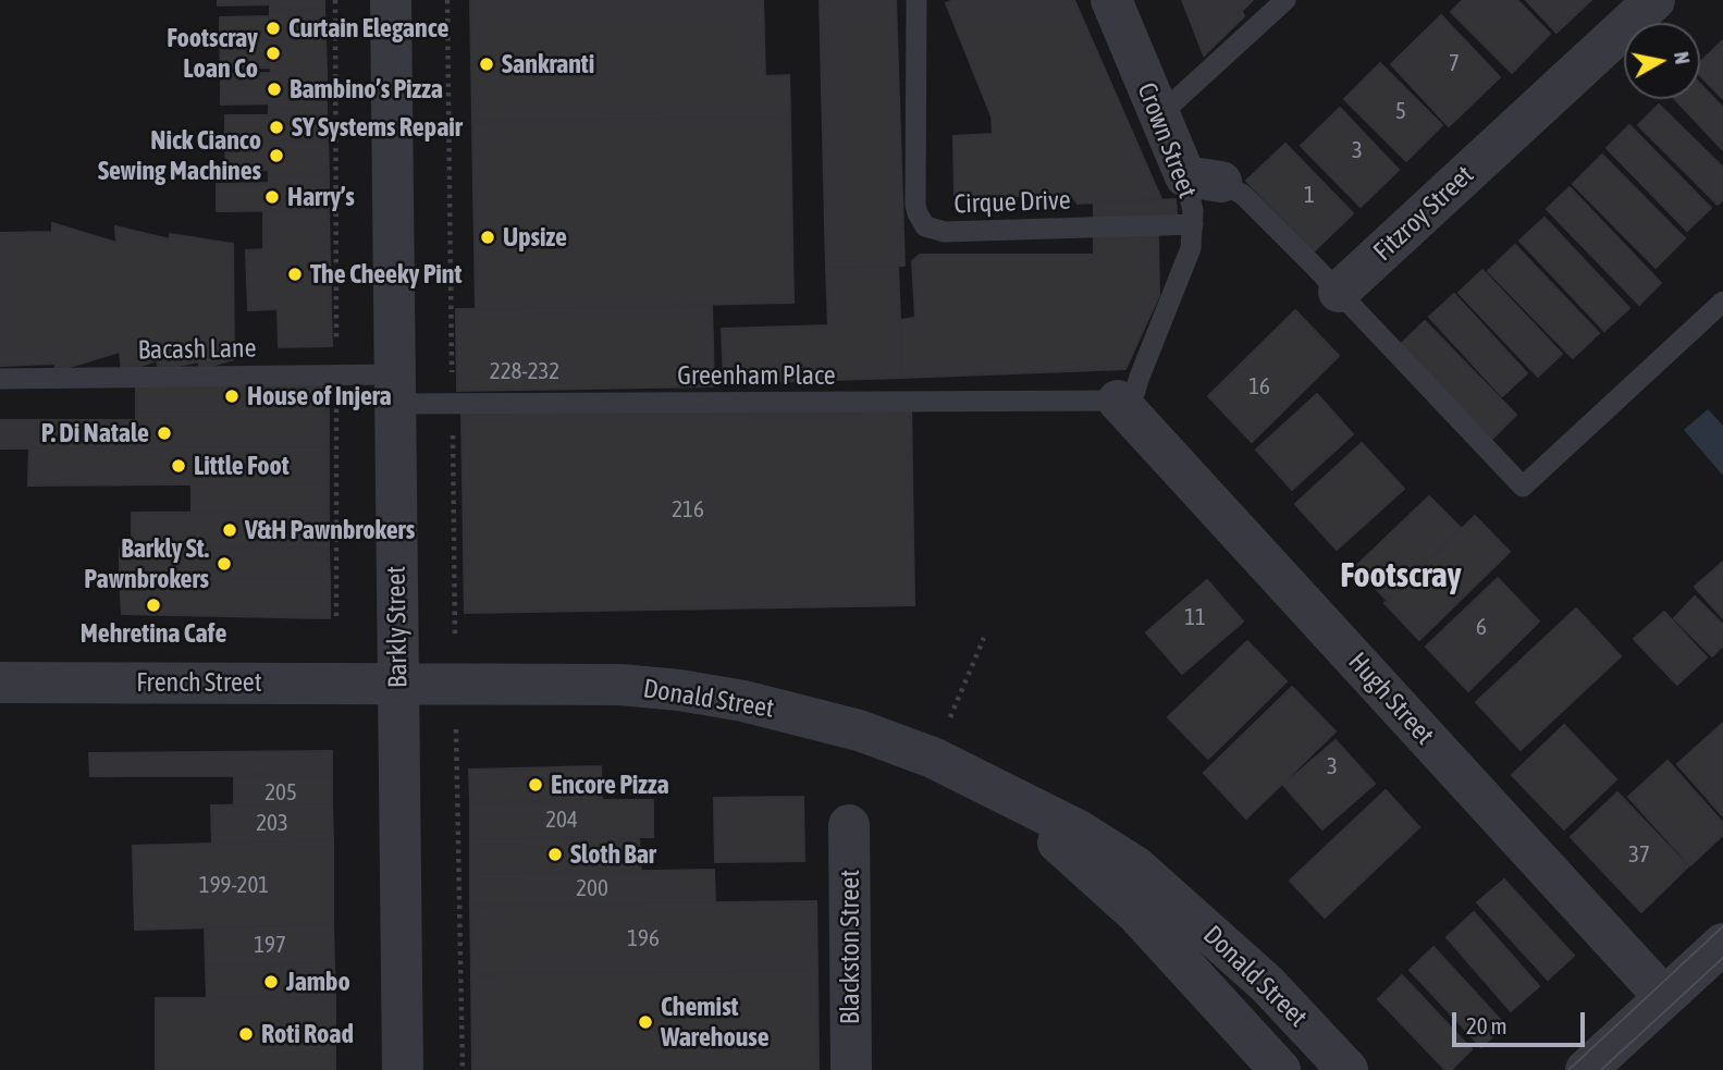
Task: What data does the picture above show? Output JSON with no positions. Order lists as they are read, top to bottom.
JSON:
{
  "streets": {
    "street": [
      "Crown Street",
      "Fitzroy Street",
      "Barkly Street",
      "French Street",
      "Donald Street",
      "Hugh Street",
      "Blackston Street"
    ],
    "lane": ["Cirque Drive", "Bacash Lane", "Greenham Place"]
  },
  "crossings": [
    ["Crown Street", "Cirque Drive"],
    ["Crown Street", "Greenham Place"],
    ["Crown Street", "Hugh Street"],
    ["Bacash Lane", "Greenham Place"],
    ["Bacash Lane", "Barkly Street"],
    ["Greenham Place", "Barkly Street"],
    ["Greenham Place", "Hugh Street"],
    ["Barkly Street", "French Street"],
    ["Barkly Street", "Donald Street"],
    ["French Street", "Donald Street"]
  ],
  "districts": ["Footscray"],
  "places": [
    "Curtain Elegance",
    "Footscray Loan Co",
    "Sankranti",
    "Bambino’s Pizza",
    "SY Systems Repair",
    "Nick Cianco Sewing Machines",
    "Harry’s",
    "Upsize",
    "The Cheeky Pint",
    "House of Injera",
    "P. Di Natale",
    "Little Foot",
    "V&H Pawnbrokers",
    "Barkly St. Pawnbrokers",
    "Mehretina Cafe",
    "Encore Pizza",
    "Sloth Bar",
    "Jambo",
    "Chemist Warehouse",
    "Roti Road"
  ],
  "house_numbers": [
    "7",
    "5",
    "3",
    "1",
    "228-232",
    "16",
    "216",
    "11",
    "6",
    "3",
    "205",
    "204",
    "203",
    "37",
    "199-201",
    "200",
    "196",
    "197"
  ],
  "scale_bar": "20 m",
  "north": "right"
}
